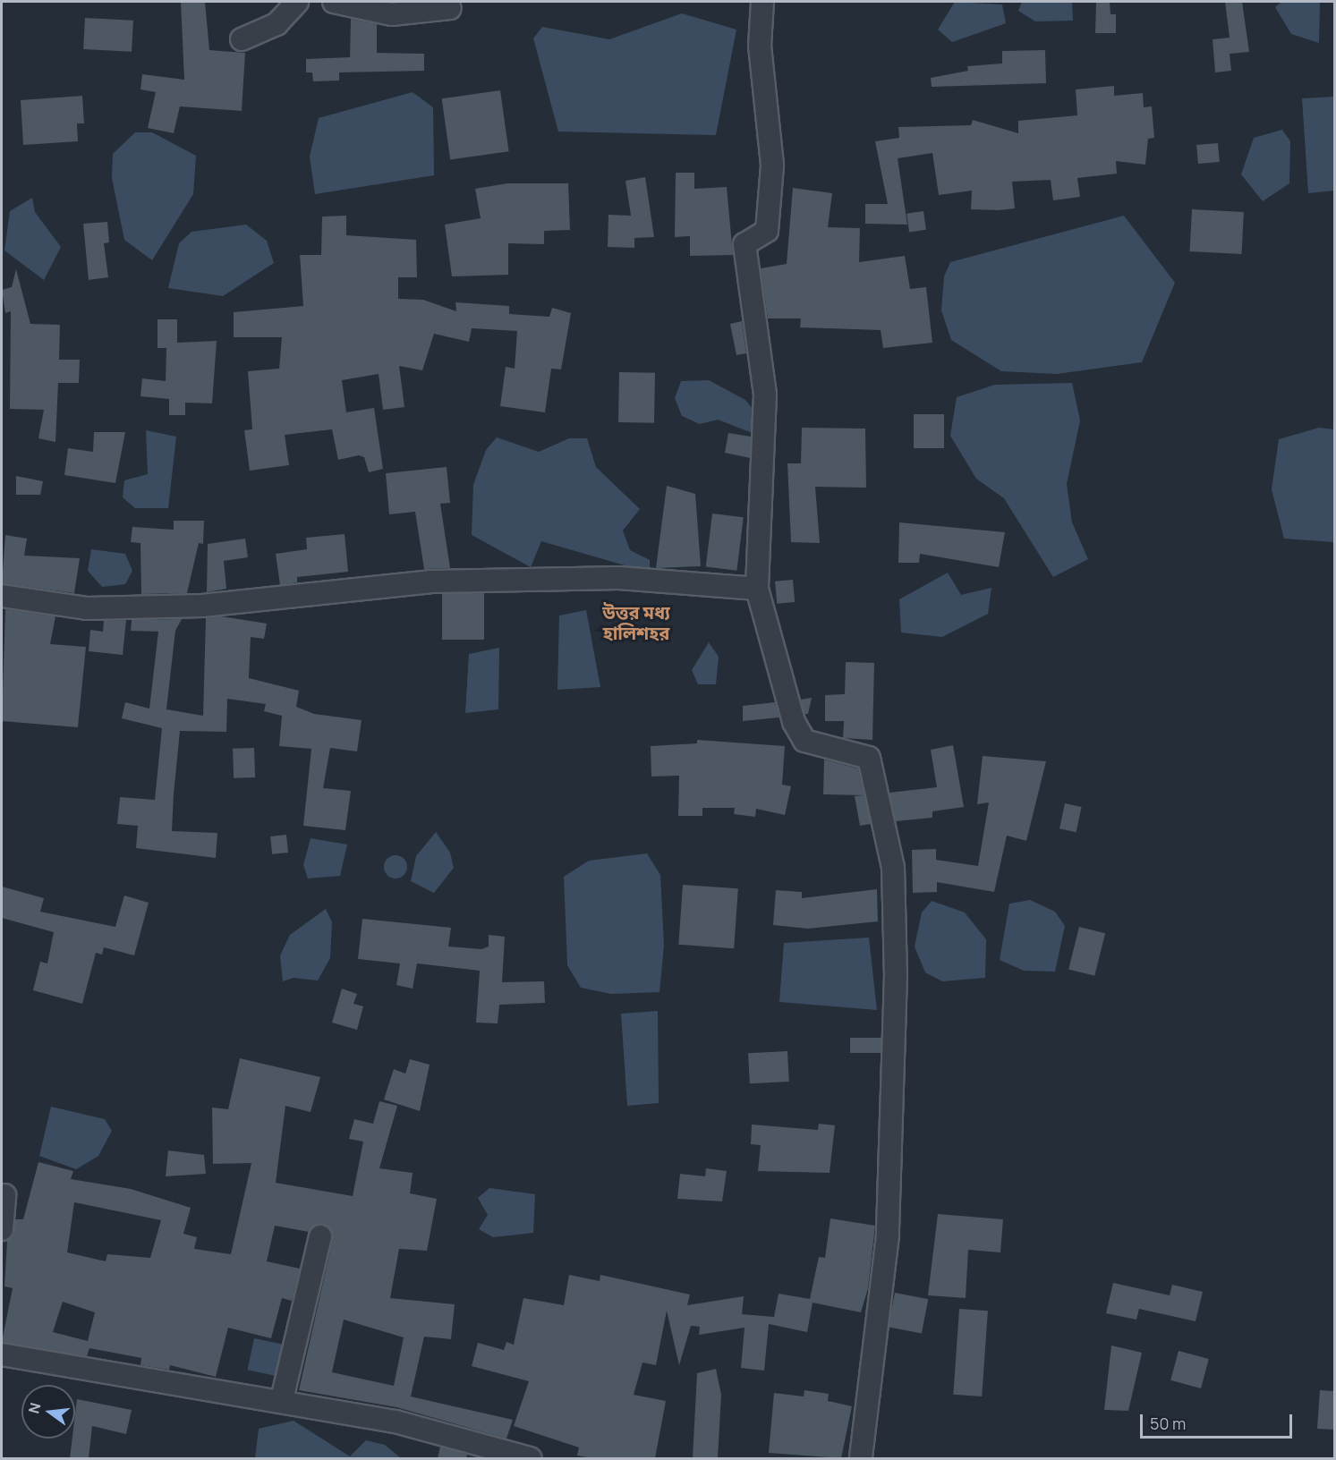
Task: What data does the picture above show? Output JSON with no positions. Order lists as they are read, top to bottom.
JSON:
{
  "districts": ["উত্তর মধ্য হালিশহর"],
  "scale_bar": "50 m",
  "north": "left"
}
